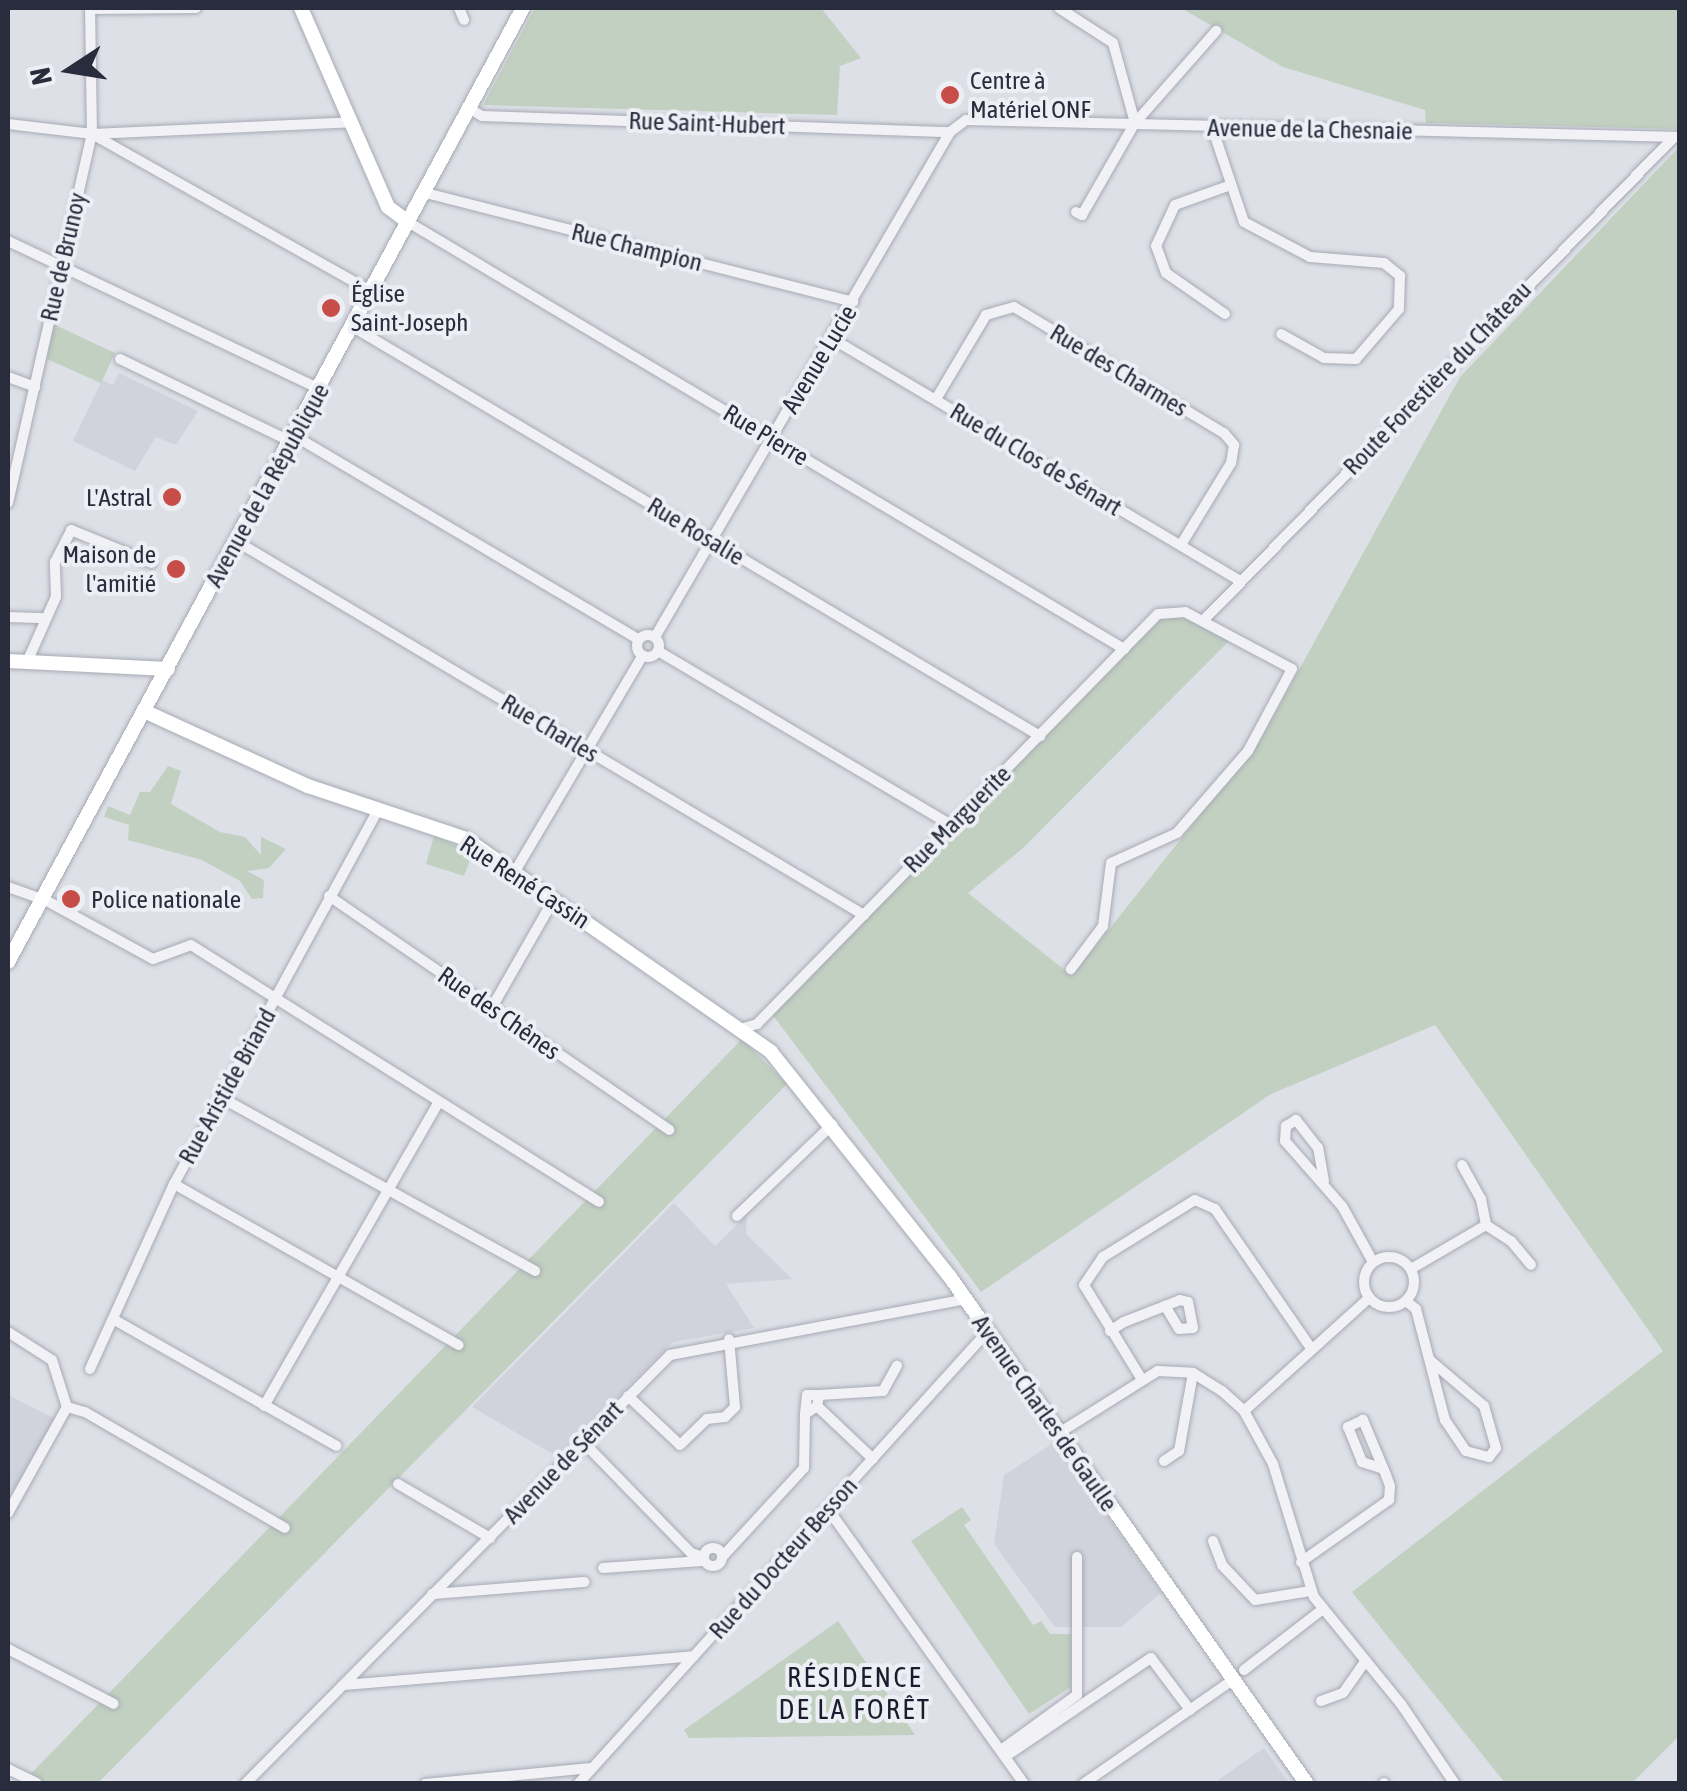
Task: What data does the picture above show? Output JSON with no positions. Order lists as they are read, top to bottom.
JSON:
{
  "streets": {
    "main road": ["Avenue de la République", "Rue René Cassin", "Avenue Charles de Gaulle"],
    "street": [
      "Rue Saint-Hubert",
      "Avenue de la Chesnaie",
      "Rue Champion",
      "Rue de Brunoy",
      "Avenue Lucie",
      "Rue des Charmes",
      "Route Forestière du Château",
      "Rue Pierre",
      "Rue du Clos de Sénart",
      "Rue Rosalie",
      "Rue Charles",
      "Rue Marguerite",
      "Rue des Chênes",
      "Rue Aristide Briand",
      "Avenue de Sénart",
      "Rue du Docteur Besson"
    ]
  },
  "crossings": [
    ["Rue Saint-Hubert", "Avenue de la Chesnaie"],
    ["Rue Saint-Hubert", "Avenue Lucie"],
    ["Rue Saint-Hubert", "Avenue de la République"],
    ["Avenue de la Chesnaie", "Avenue Lucie"],
    ["Avenue de la Chesnaie", "Route Forestière du Château"],
    ["Rue Champion", "Avenue Lucie"],
    ["Rue Champion", "Avenue de la République"],
    ["Avenue Lucie", "Rue Pierre"],
    ["Avenue Lucie", "Rue du Clos de Sénart"],
    ["Avenue Lucie", "Rue Rosalie"],
    ["Rue des Charmes", "Rue du Clos de Sénart"],
    ["Route Forestière du Château", "Rue du Clos de Sénart"],
    ["Route Forestière du Château", "Rue Marguerite"],
    ["Rue Pierre", "Avenue de la République"],
    ["Rue Pierre", "Rue Marguerite"],
    ["Avenue de la République", "Rue Rosalie"],
    ["Avenue de la République", "Rue Charles"],
    ["Avenue de la République", "Rue René Cassin"],
    ["Rue Rosalie", "Rue Marguerite"],
    ["Rue Charles", "Rue Marguerite"],
    ["Rue Marguerite", "Rue René Cassin"],
    ["Rue René Cassin", "Rue Aristide Briand"],
    ["Rue René Cassin", "Avenue Charles de Gaulle"],
    ["Rue des Chênes", "Rue Aristide Briand"],
    ["Avenue Charles de Gaulle", "Avenue de Sénart"],
    ["Avenue Charles de Gaulle", "Rue du Docteur Besson"]
  ],
  "districts": ["RÉSIDENCE DE LA FORÊT"],
  "places": [
    "Centre à Matériel ONF",
    "Église Saint-Joseph",
    "L'Astral",
    "Maison de l'amitié",
    "Police nationale"
  ],
  "north": "left"
}
